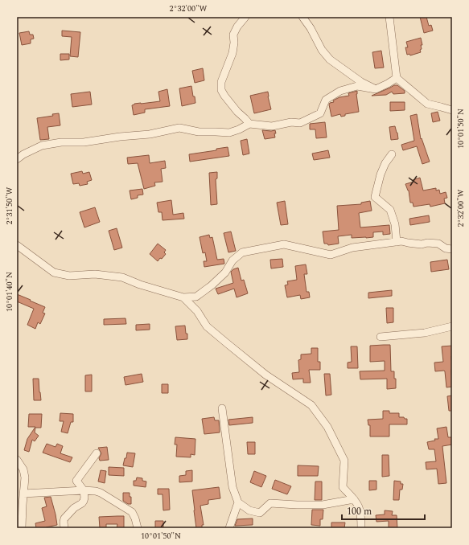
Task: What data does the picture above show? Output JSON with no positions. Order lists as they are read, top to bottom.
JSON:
{
  "scale_bar": "100 m",
  "coordinates": [
    "2°32'00\"W",
    "10°01'50\"N",
    "2°31'50\"W",
    "10°01'40\"N"
  ]
}
